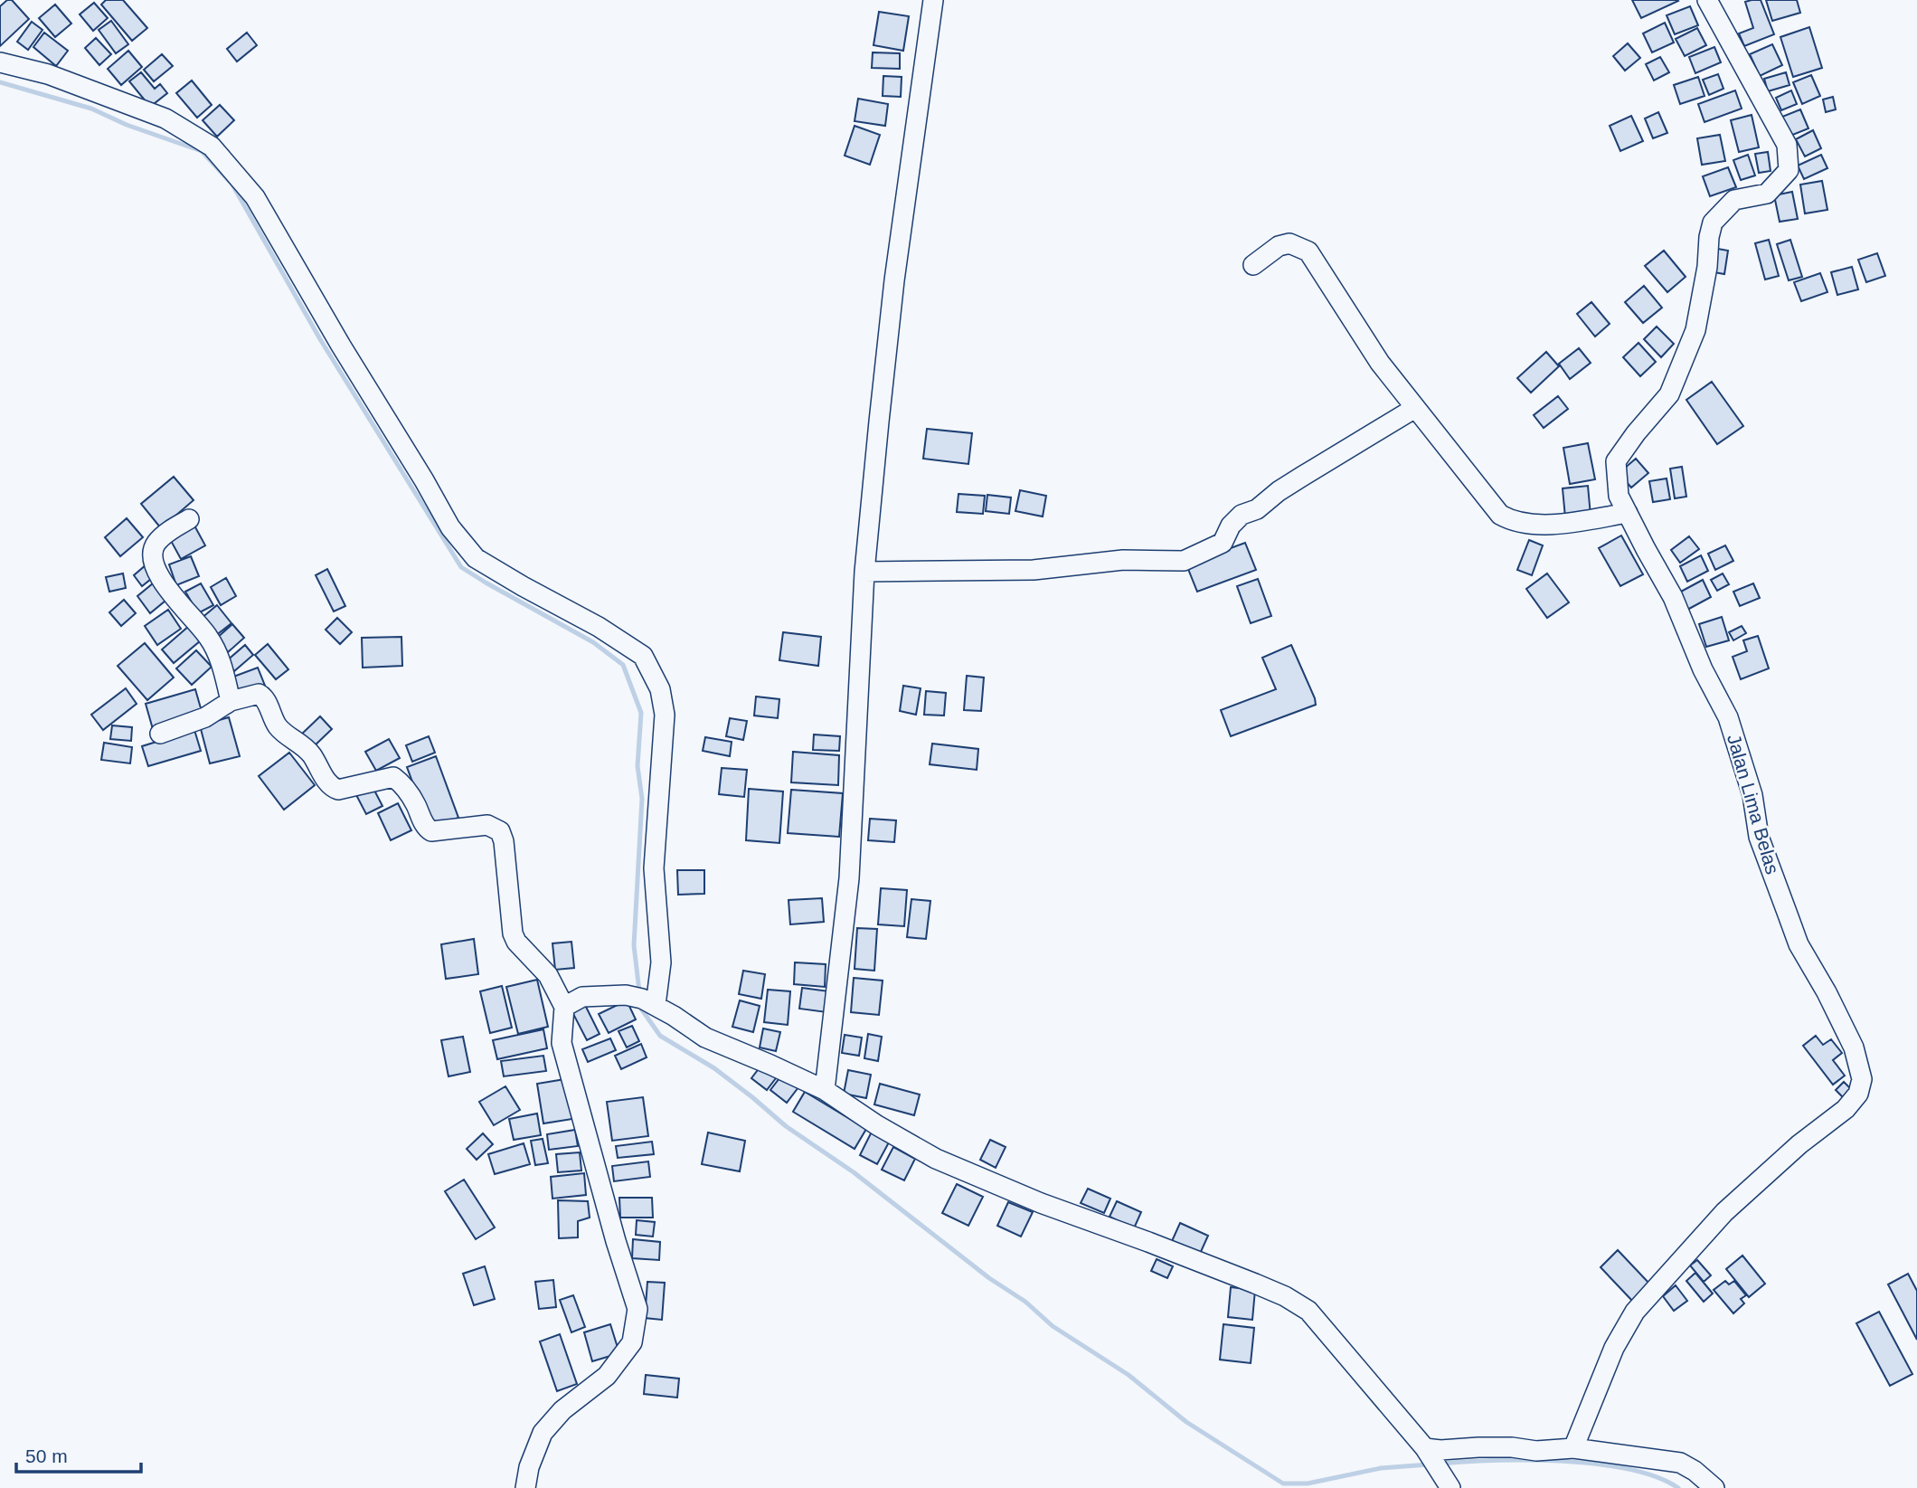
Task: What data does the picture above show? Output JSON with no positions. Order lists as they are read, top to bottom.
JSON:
{
  "streets": {
    "street": ["Jalan Lima Belas"]
  },
  "scale_bar": "50 m"
}
